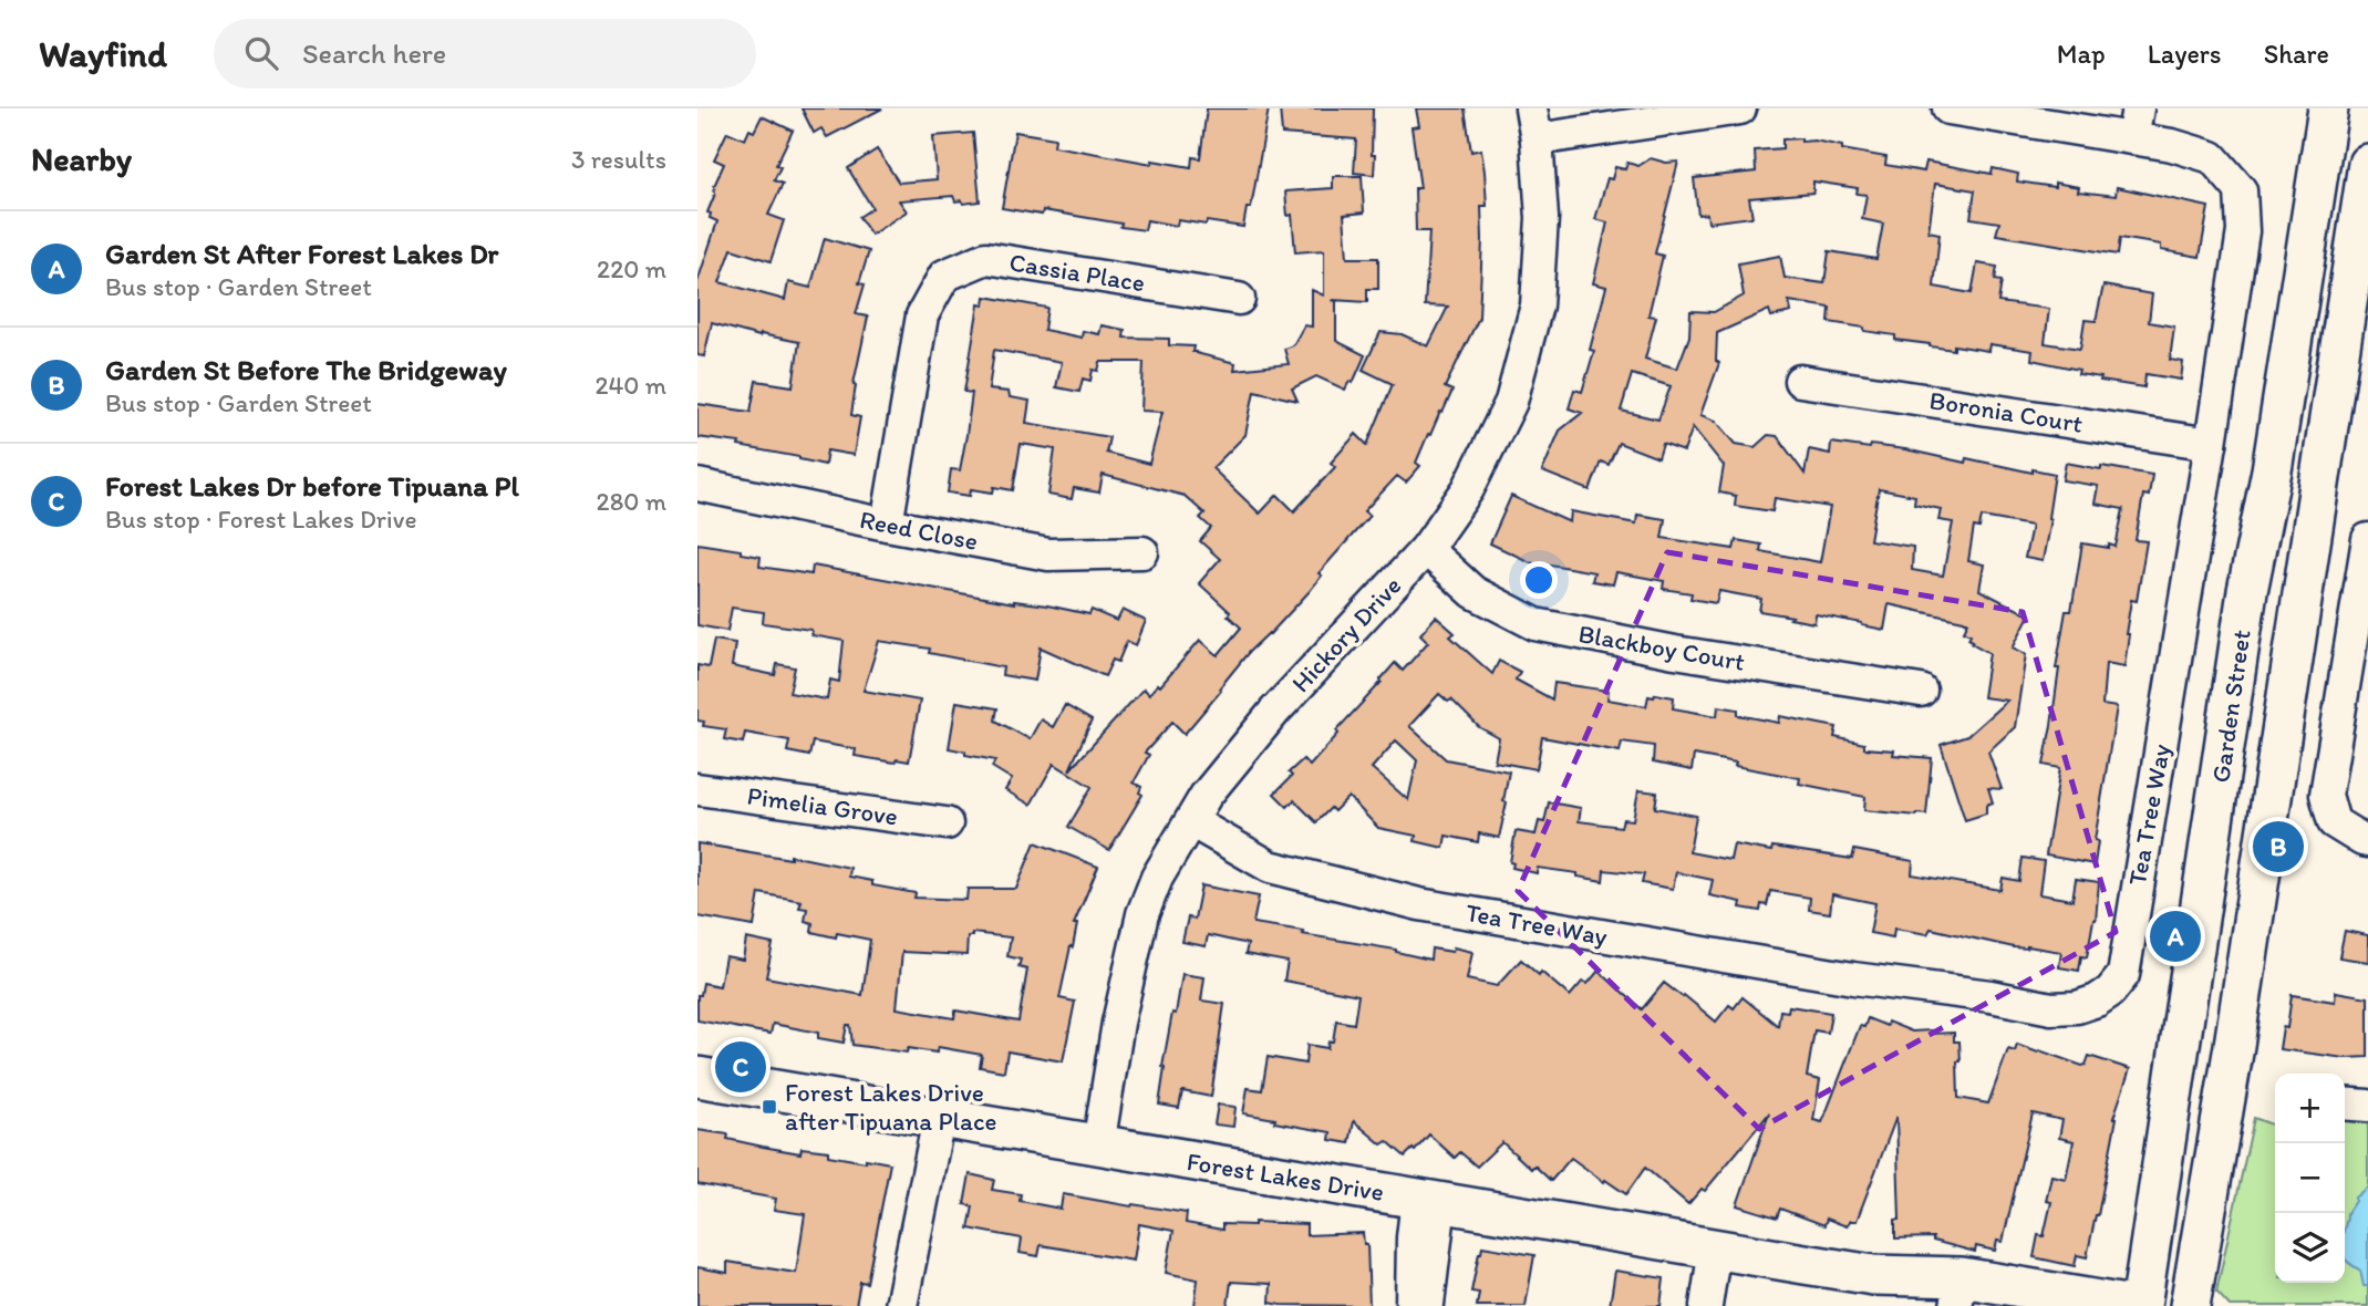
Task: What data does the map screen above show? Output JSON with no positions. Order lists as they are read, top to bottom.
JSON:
{
  "streets": {
    "main road": ["Garden Street", "Forest Lakes Drive"],
    "street": [
      "Cassia Place",
      "Boronia Court",
      "Reed Close",
      "Hickory Drive",
      "Blackboy Court",
      "Pimelia Grove",
      "Tea Tree Way"
    ]
  },
  "crossings": [
    ["Cassia Place", "Reed Close"],
    ["Boronia Court", "Tea Tree Way"],
    ["Hickory Drive", "Blackboy Court"],
    ["Hickory Drive", "Tea Tree Way"],
    ["Hickory Drive", "Forest Lakes Drive"]
  ],
  "places": {
    "transit": ["Forest Lakes Drive after Tipuana Place"]
  },
  "page": {
    "header": "Wayfind",
    "search": "Search here",
    "nav": ["Map", "Layers", "Share"],
    "heading": ["Nearby", "3 results"],
    "list": [
      {
        "mark": "A",
        "name": "Garden St After Forest Lakes Dr",
        "note": "Bus stop · Garden Street",
        "value": "220 m"
      },
      {
        "mark": "B",
        "name": "Garden St Before The Bridgeway",
        "note": "Bus stop · Garden Street",
        "value": "240 m"
      },
      {
        "mark": "C",
        "name": "Forest Lakes Dr before Tipuana Pl",
        "note": "Bus stop · Forest Lakes Drive",
        "value": "280 m"
      }
    ],
    "pins": ["B", "A", "C"],
    "map_buttons": ["+", "−"]
  }
}
